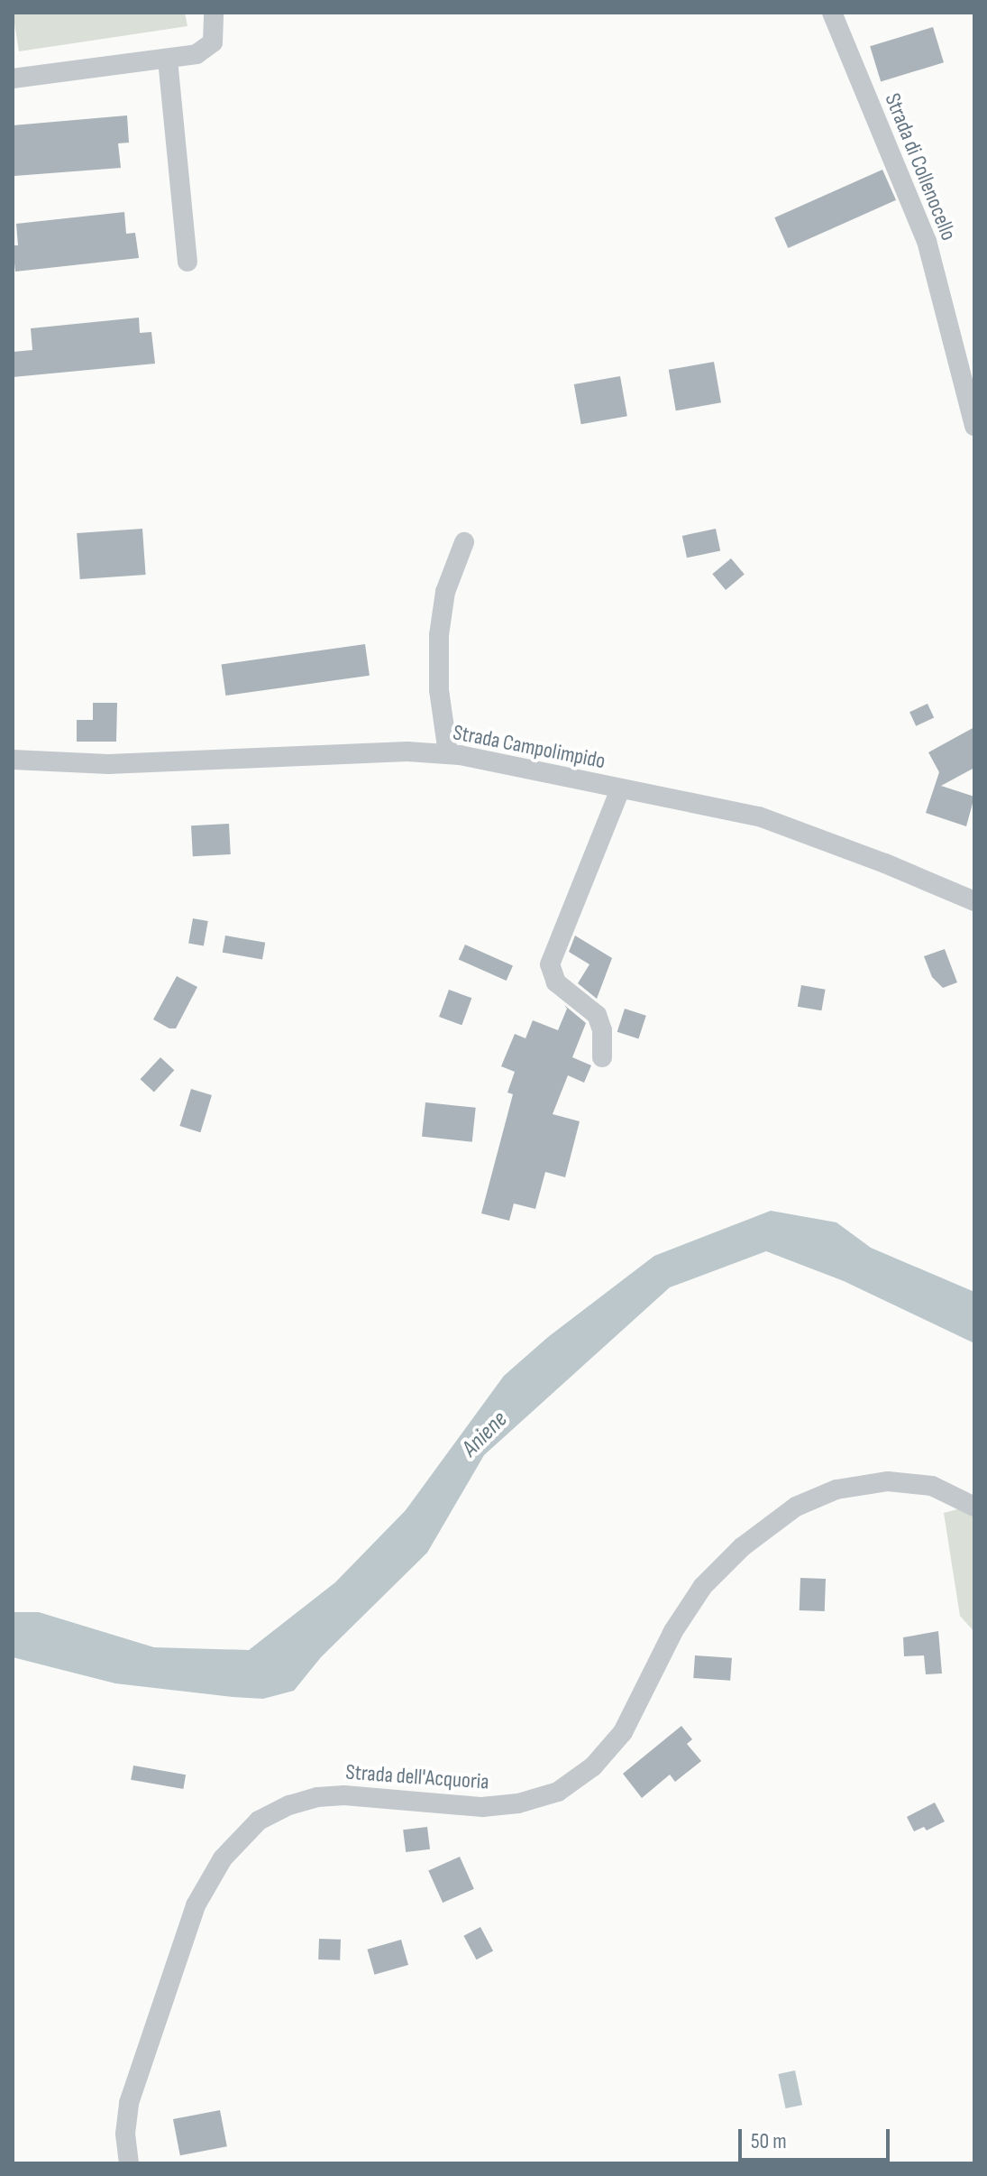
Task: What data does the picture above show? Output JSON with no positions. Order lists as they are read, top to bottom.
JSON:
{
  "streets": {
    "street": ["Strada di Collenocello", "Strada Campolimpido", "Strada dell'Acquoria"]
  },
  "water": ["Aniene"],
  "scale_bar": "50 m"
}
